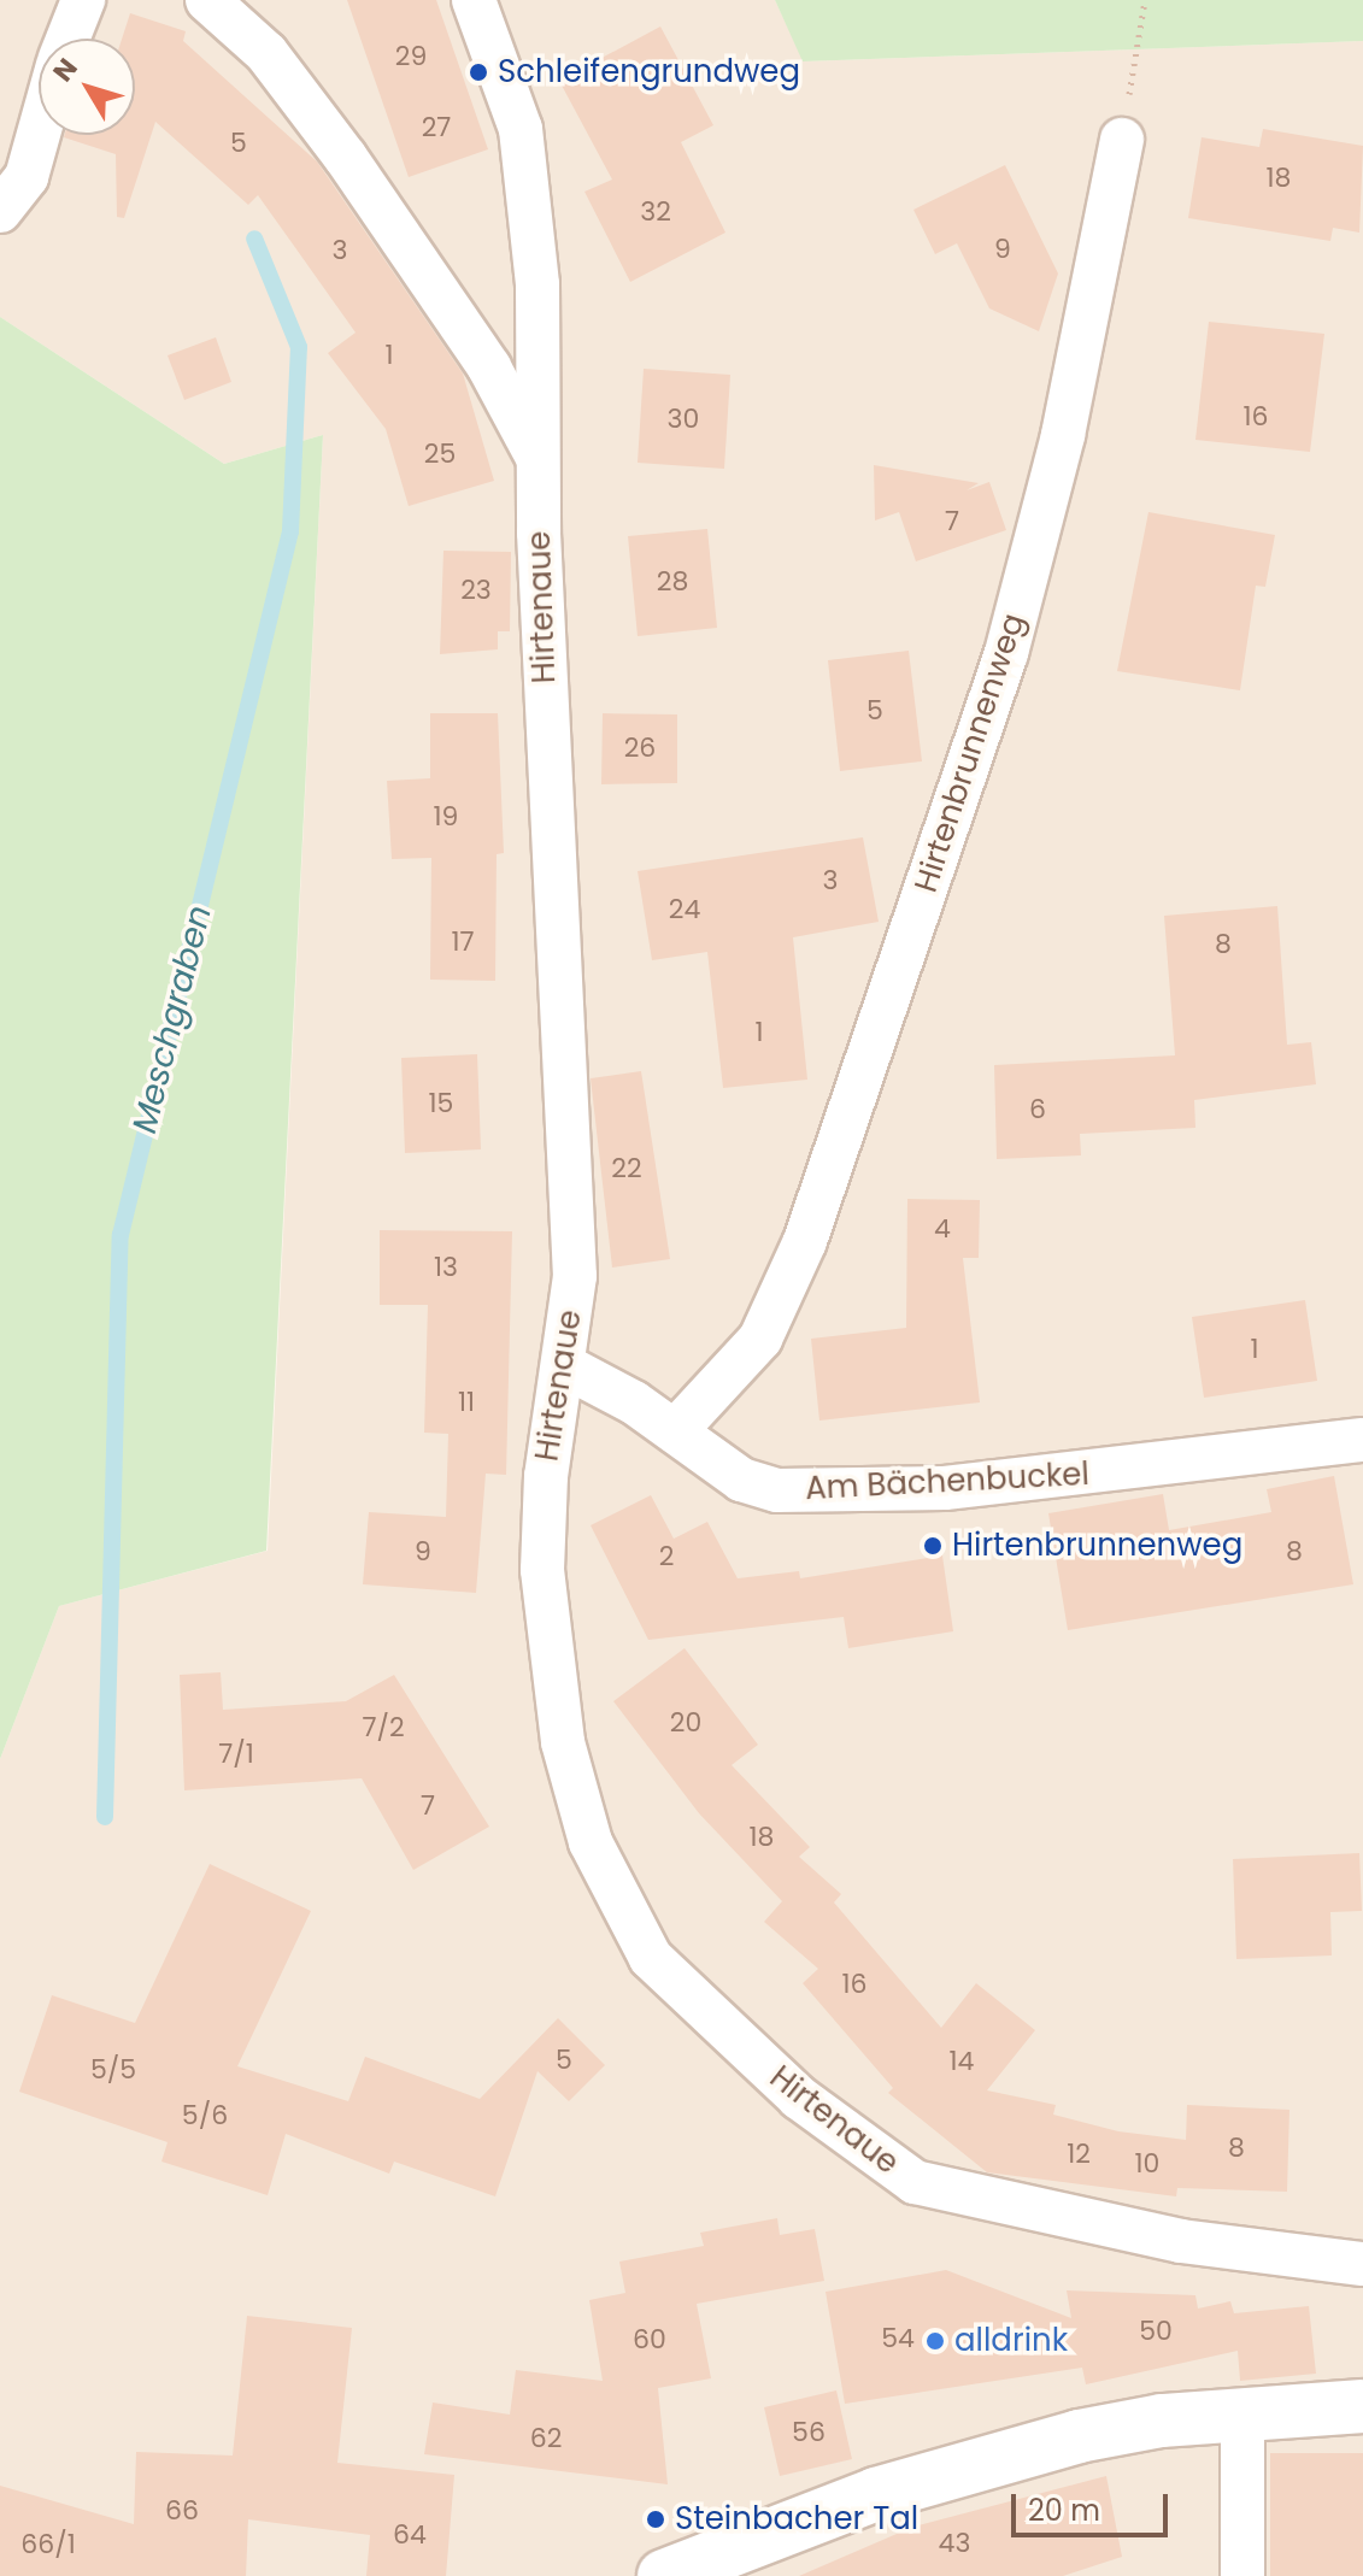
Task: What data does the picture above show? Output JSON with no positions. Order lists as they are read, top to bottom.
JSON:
{
  "streets": {
    "street": ["Hirtenaue", "Hirtenbrunnenweg", "Am Bächenbuckel"]
  },
  "crossings": [
    ["Hirtenaue", "Am Bächenbuckel"],
    ["Hirtenbrunnenweg", "Am Bächenbuckel"]
  ],
  "water": ["Meschgraben"],
  "places": [
    "Schleifengrundweg",
    "Hirtenbrunnenweg",
    "alldrink",
    "Steinbacher Tal"
  ],
  "house_numbers": [
    "29",
    "27",
    "5",
    "18",
    "32",
    "9",
    "3",
    "1",
    "16",
    "30",
    "25",
    "7",
    "28",
    "23",
    "5",
    "26",
    "19",
    "3",
    "24",
    "17",
    "8",
    "1",
    "15",
    "6",
    "22",
    "4",
    "13",
    "1",
    "11",
    "9",
    "8",
    "2",
    "20",
    "7/2",
    "7/1",
    "7",
    "18",
    "16",
    "5",
    "14",
    "5/5",
    "5/6",
    "8",
    "12",
    "10",
    "50",
    "54",
    "60",
    "56",
    "62",
    "66",
    "64",
    "43",
    "66/1"
  ],
  "scale_bar": "20 m",
  "north": "top left"
}
